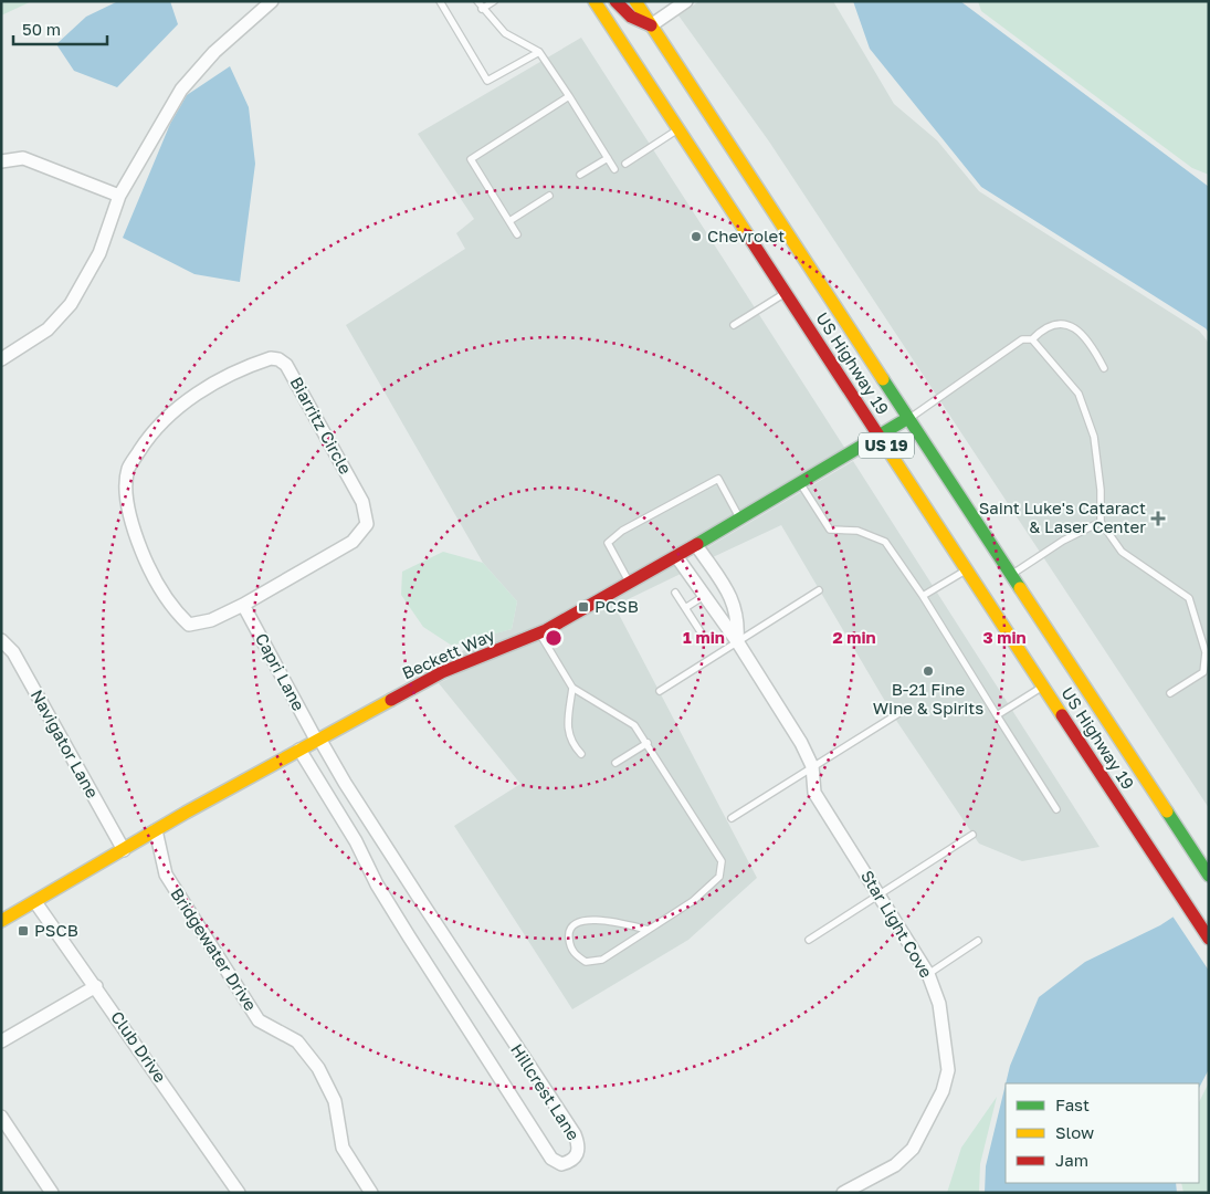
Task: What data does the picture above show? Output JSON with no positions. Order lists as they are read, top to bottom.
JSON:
{
  "streets": {
    "main road": ["US Highway 19", "US 19", "Beckett Way"],
    "street": [
      "Biarritz Circle",
      "Capri Lane",
      "Navigator Lane",
      "Star Light Cove",
      "Bridgewater Drive",
      "Club Drive",
      "Hillcrest Lane"
    ]
  },
  "crossings": [
    ["US Highway 19", "Beckett Way"],
    ["Biarritz Circle", "Capri Lane"],
    ["Beckett Way", "Capri Lane"],
    ["Beckett Way", "Navigator Lane"],
    ["Beckett Way", "Star Light Cove"],
    ["Beckett Way", "Bridgewater Drive"],
    ["Beckett Way", "Club Drive"],
    ["Beckett Way", "Hillcrest Lane"],
    ["Capri Lane", "Hillcrest Lane"]
  ],
  "places": {
    "other": ["Chevrolet", "B-21 Fine Wine & Spirits"],
    "health": ["Saint Luke's Cataract & Laser Center"],
    "transit": ["PCSB", "PSCB"]
  },
  "legend": ["Fast", "Slow", "Jam"],
  "scale_bar": "50 m",
  "rings": ["1 min", "2 min", "3 min"]
}
